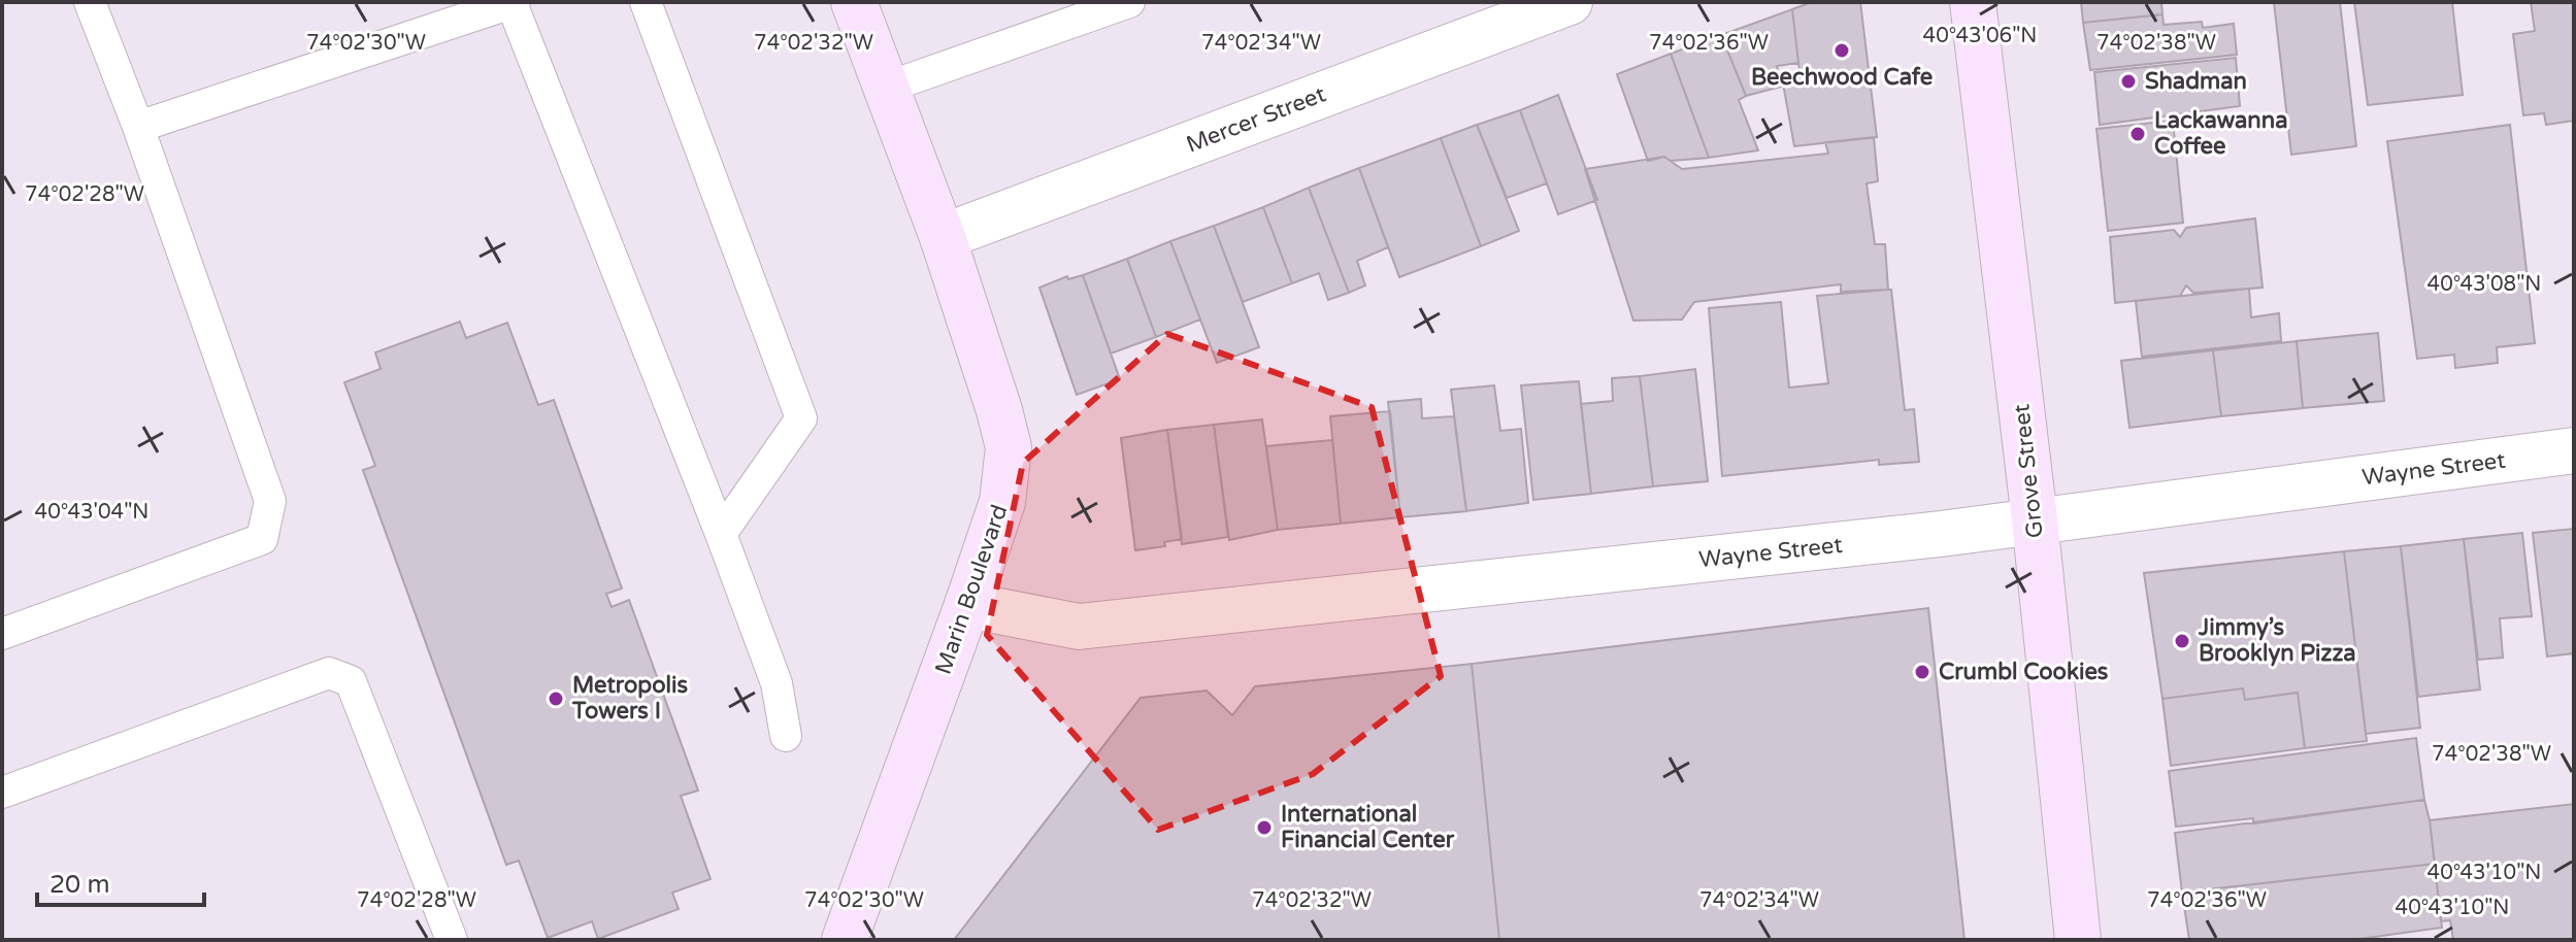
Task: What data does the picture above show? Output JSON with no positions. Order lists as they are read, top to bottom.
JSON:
{
  "streets": {
    "main road": ["Grove Street", "Marin Boulevard"],
    "street": ["Mercer Street", "Wayne Street"]
  },
  "crossings": [
    ["Mercer Street", "Marin Boulevard"],
    ["Wayne Street", "Grove Street"],
    ["Wayne Street", "Marin Boulevard"]
  ],
  "places": [
    "Beechwood Cafe",
    "Shadman",
    "Lackawanna Coffee",
    "Jimmy’s Brooklyn Pizza",
    "Crumbl Cookies",
    "Metropolis Towers I",
    "International Financial Center"
  ],
  "scale_bar": "20 m",
  "coordinates": [
    "40°43'06\"N",
    "74°02'30\"W",
    "74°02'32\"W",
    "74°02'34\"W",
    "74°02'36\"W",
    "74°02'38\"W",
    "74°02'28\"W",
    "40°43'08\"N",
    "40°43'04\"N",
    "40°43'10\"N"
  ]
}
